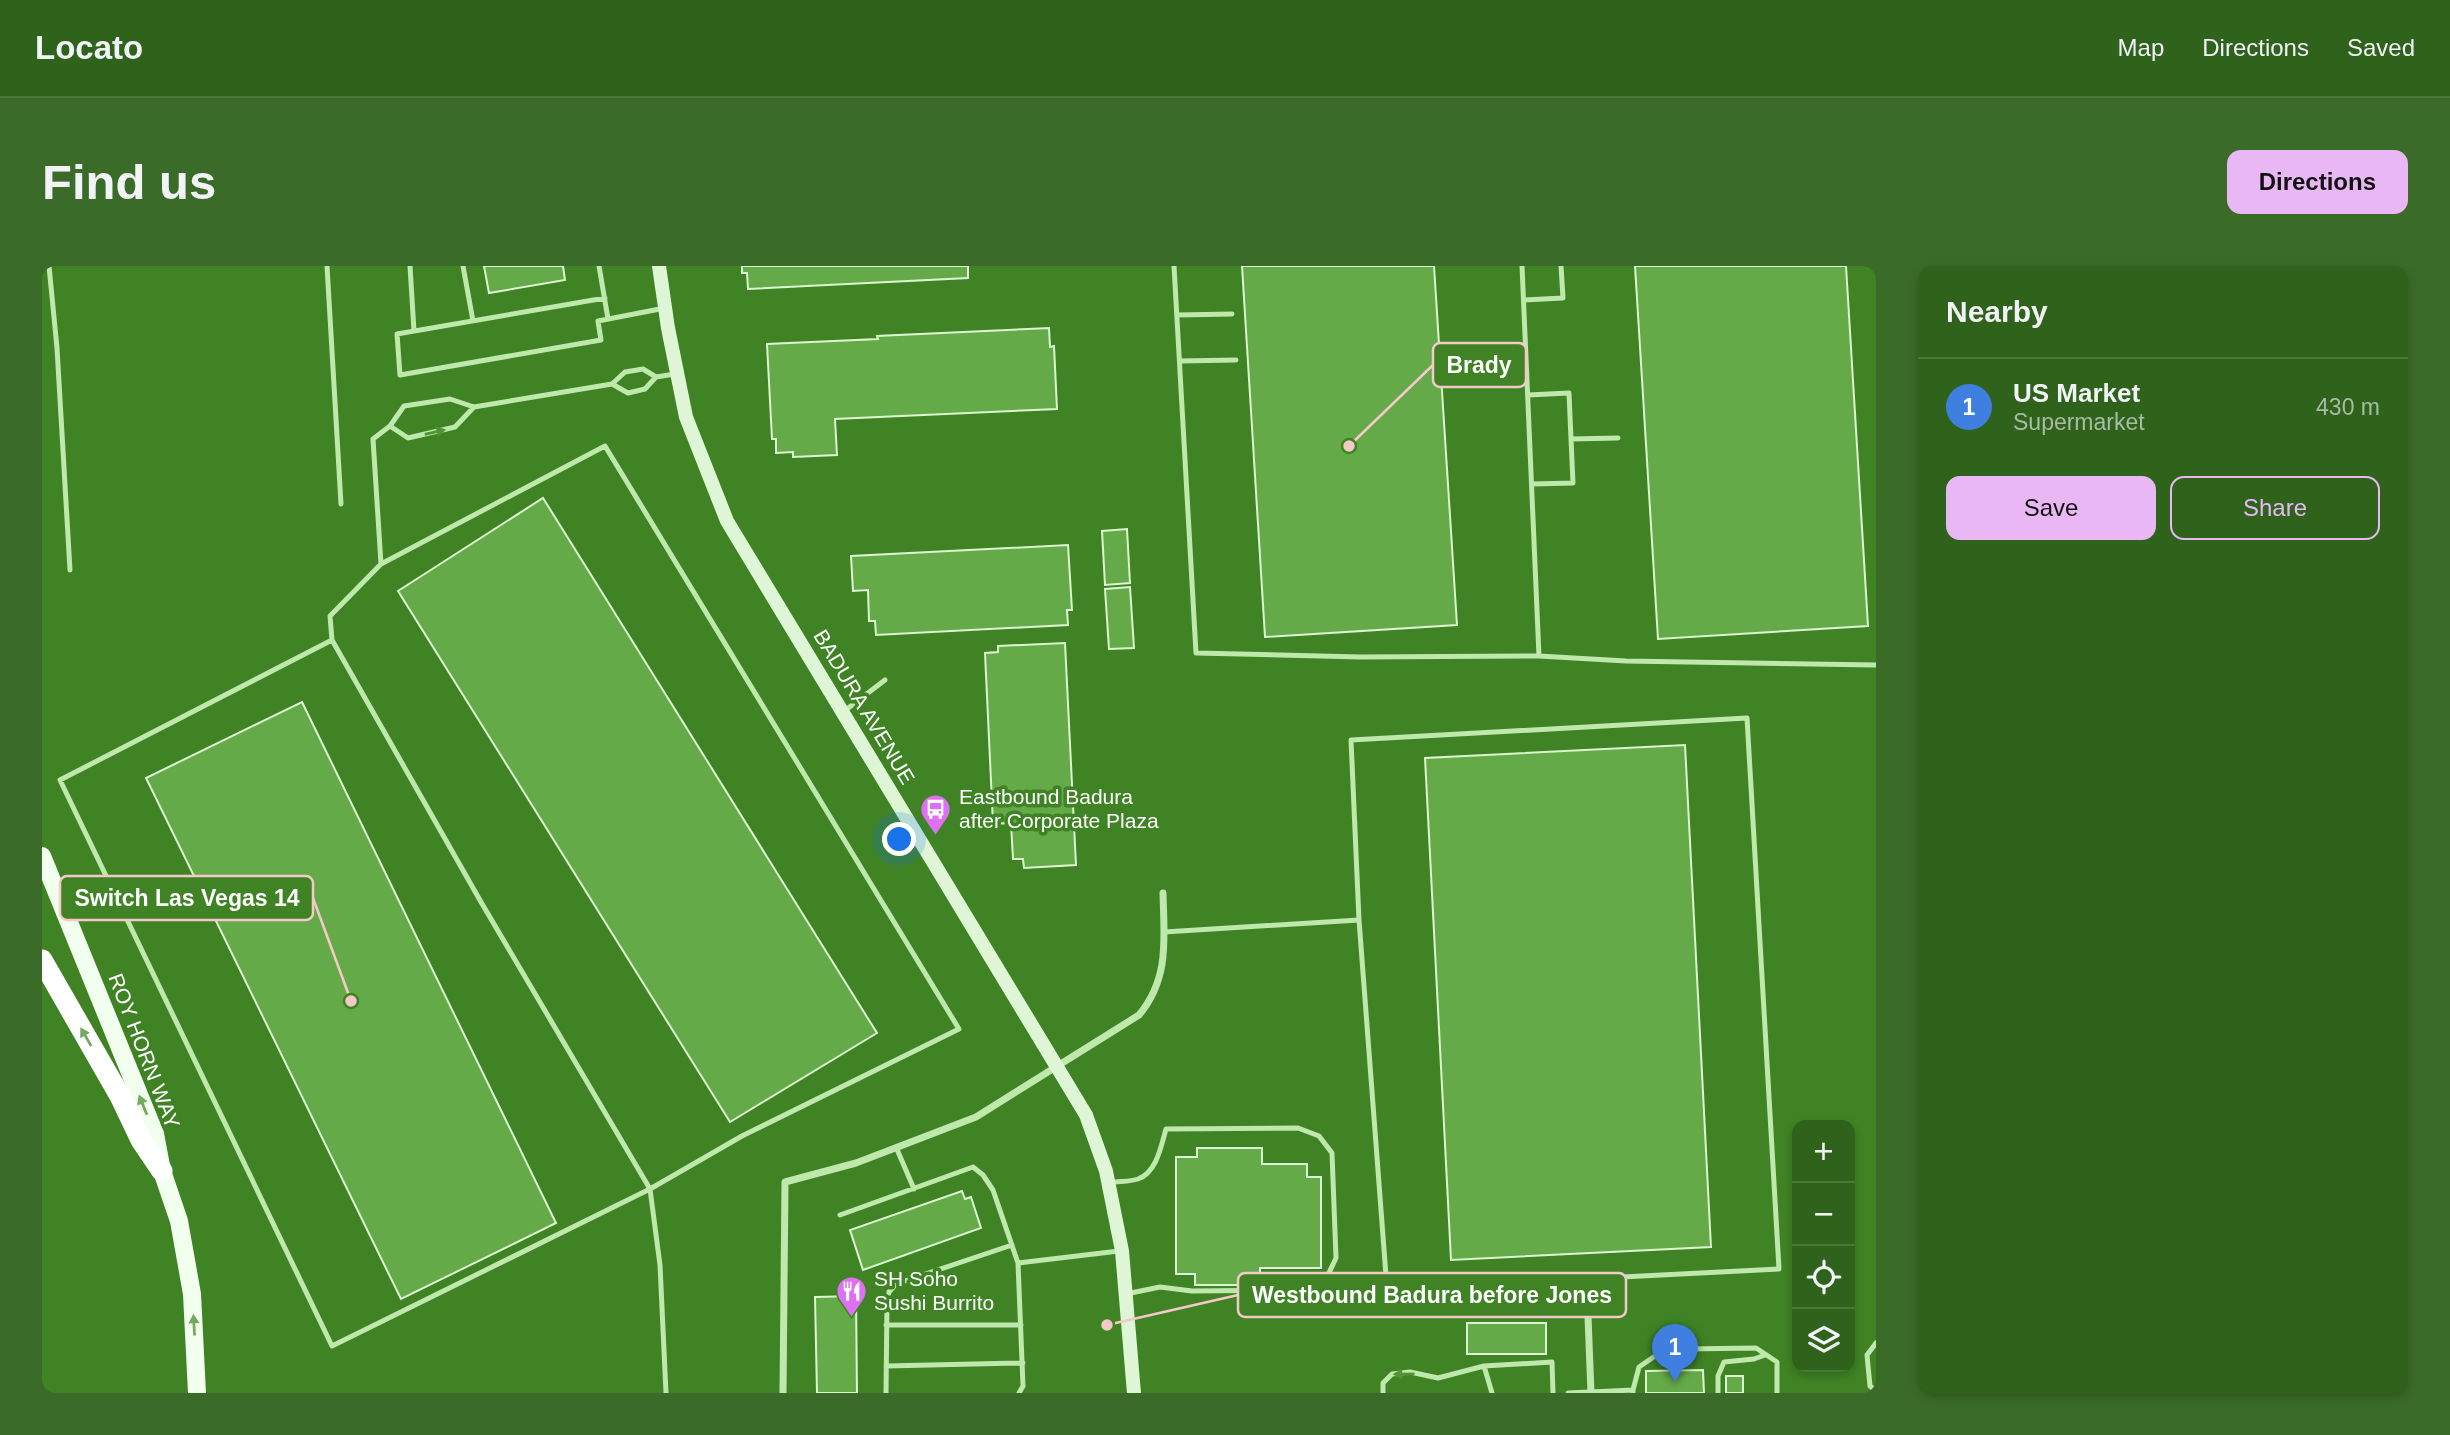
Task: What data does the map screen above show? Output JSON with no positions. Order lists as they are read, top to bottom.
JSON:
{
  "streets": {
    "main road": ["BADURA AVENUE", "ROY HORN WAY"]
  },
  "one_way": ["ROY HORN WAY"],
  "places": {
    "other": ["Brady", "Switch Las Vegas 14", "Westbound Badura before Jones"],
    "bus stop": ["Eastbound Badura after Corporate Plaza"],
    "restaurant": ["SH Soho Sushi Burrito"]
  },
  "page": {
    "header": "Locato",
    "nav": ["Map", "Directions", "Saved"],
    "buttons": [
      "Directions",
      ["Save", "Share"]
    ],
    "title": "Find us",
    "heading": "Nearby",
    "list": [
      {
        "mark": "1",
        "name": "US Market",
        "note": "Supermarket",
        "value": "430 m"
      }
    ],
    "map_buttons": ["+", "−"],
    "pins": "1"
  }
}
